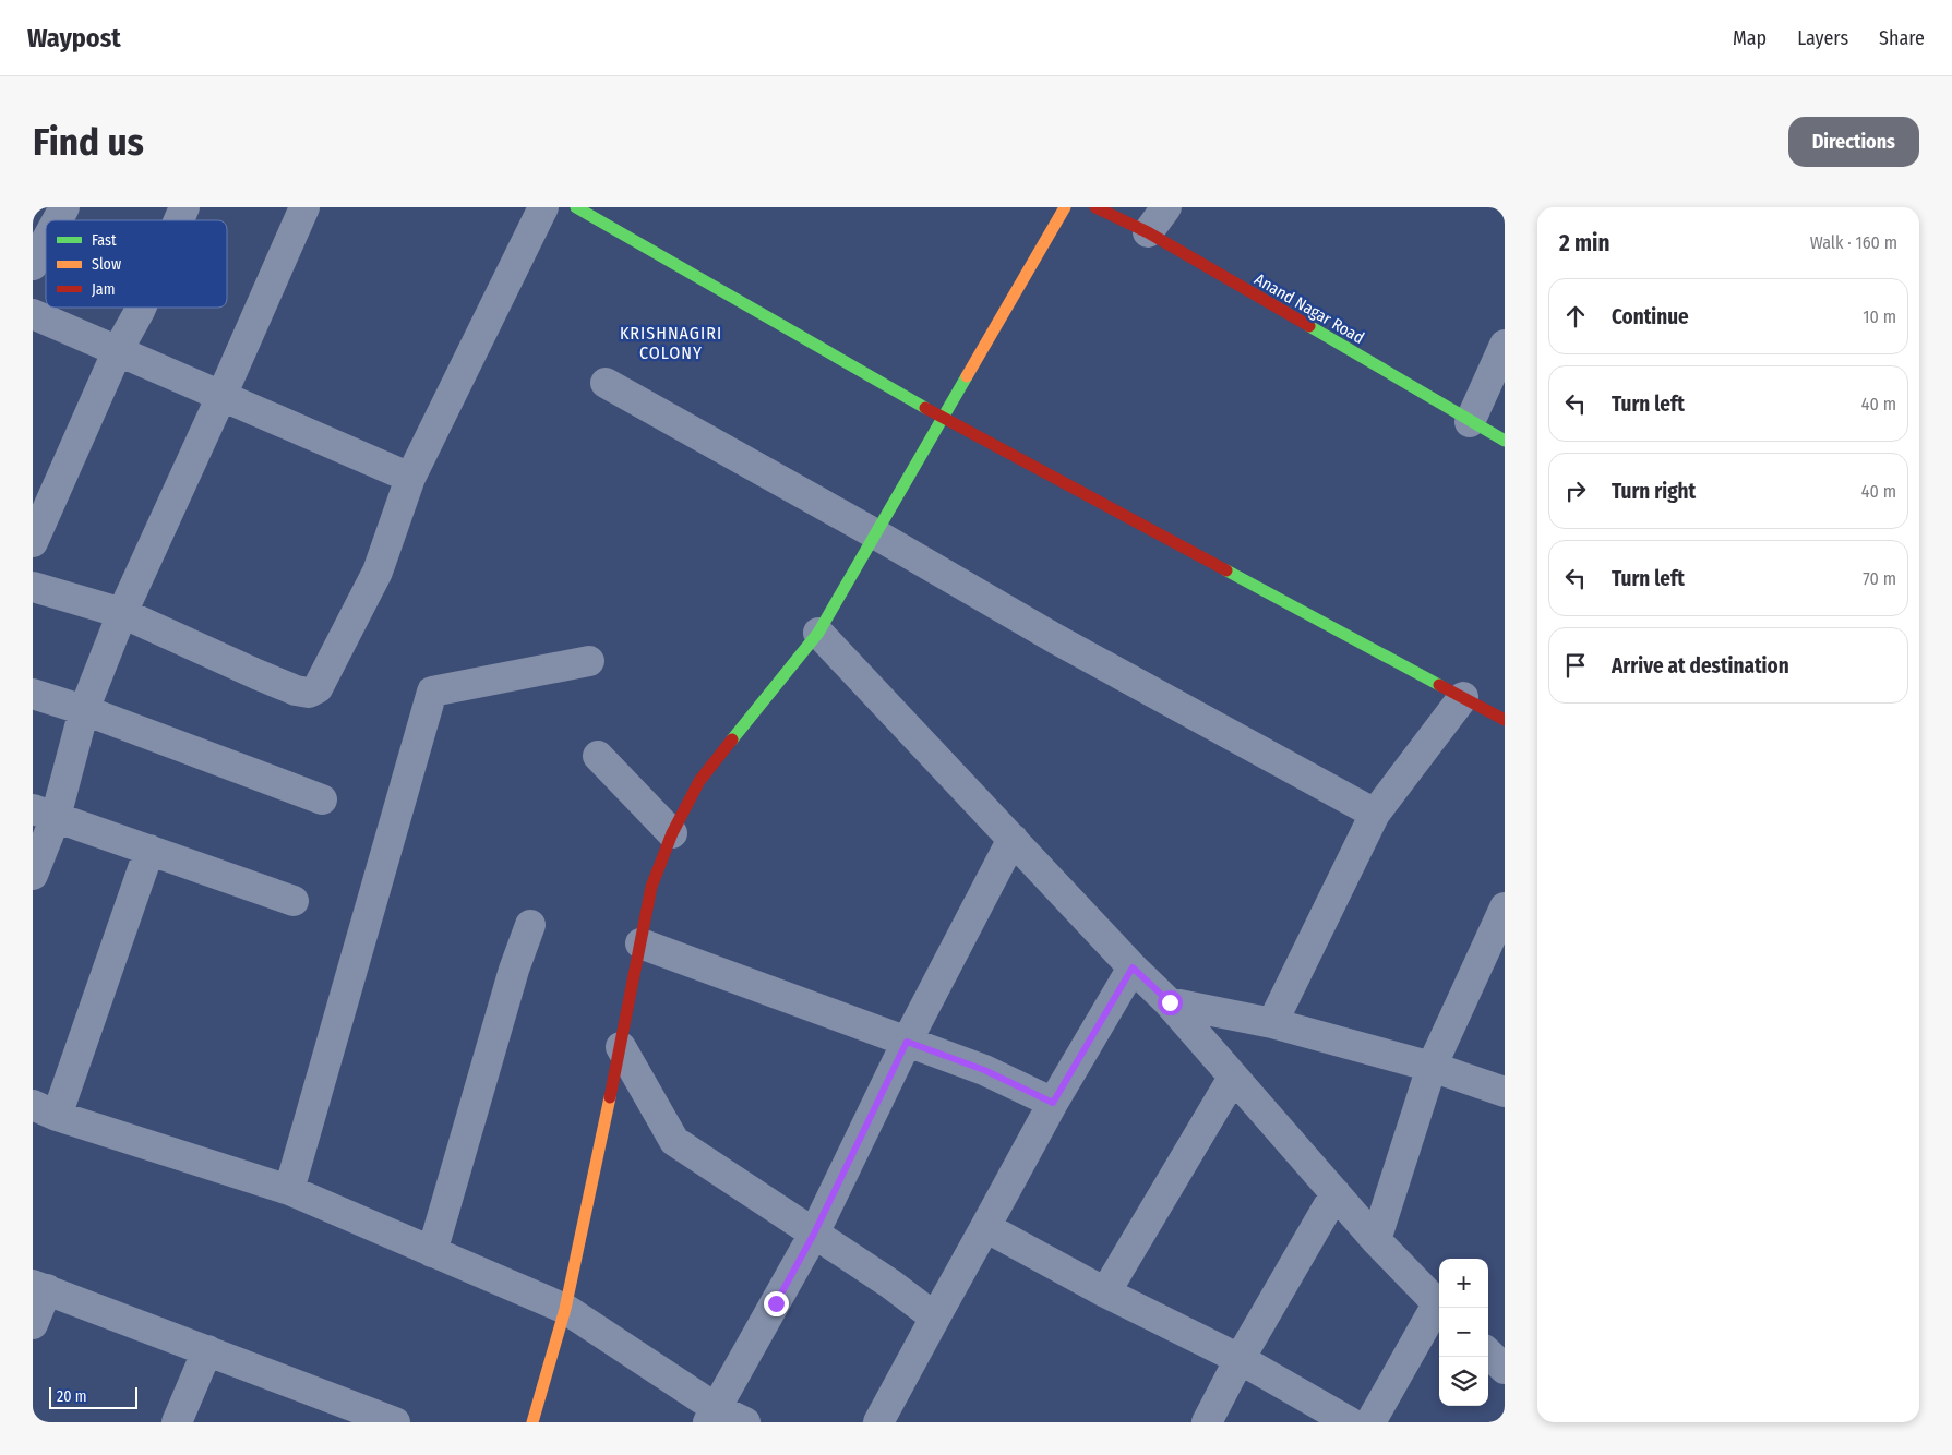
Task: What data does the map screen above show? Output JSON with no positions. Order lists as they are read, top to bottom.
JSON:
{
  "streets": {
    "street": ["Anand Nagar Road"]
  },
  "districts": ["KRISHNAGIRI COLONY"],
  "legend": ["Fast", "Slow", "Jam"],
  "scale_bar": "20 m",
  "page": {
    "header": "Waypost",
    "nav": ["Map", "Layers", "Share"],
    "buttons": "Directions",
    "title": "Find us",
    "heading": ["2 min", "Walk · 160 m"],
    "list": [
      ["Continue", "10 m"],
      ["Turn left", "40 m"],
      ["Turn right", "40 m"],
      ["Turn left", "70 m"],
      "Arrive at destination"
    ],
    "map_buttons": ["+", "−"],
    "scale": "20 m"
  }
}
